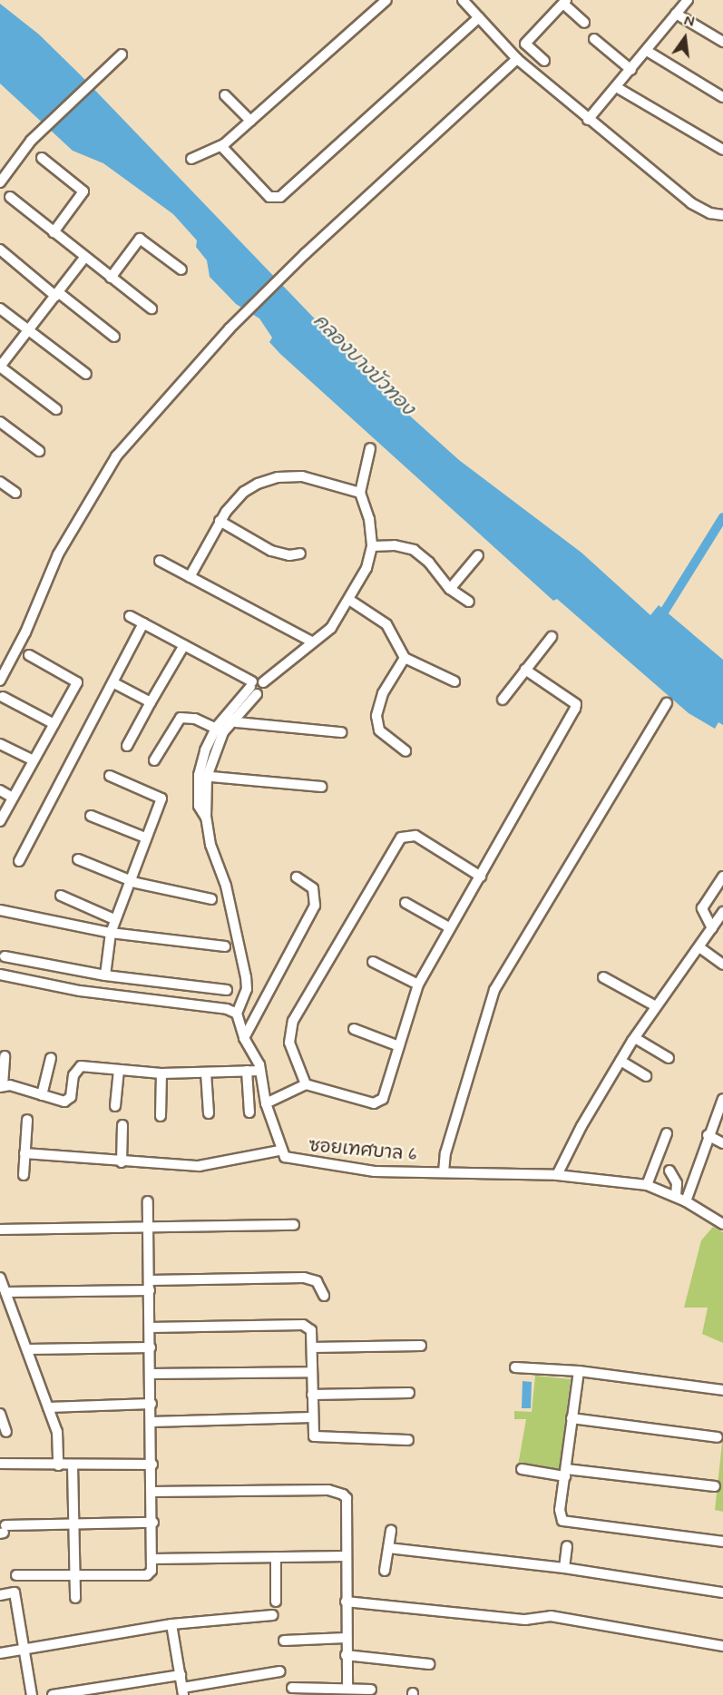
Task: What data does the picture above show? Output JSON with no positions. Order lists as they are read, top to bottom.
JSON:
{
  "streets": {
    "street": ["ซอยเทศบาล 6"]
  },
  "water": ["คลองบางบัวทอง"],
  "north": "top"
}
